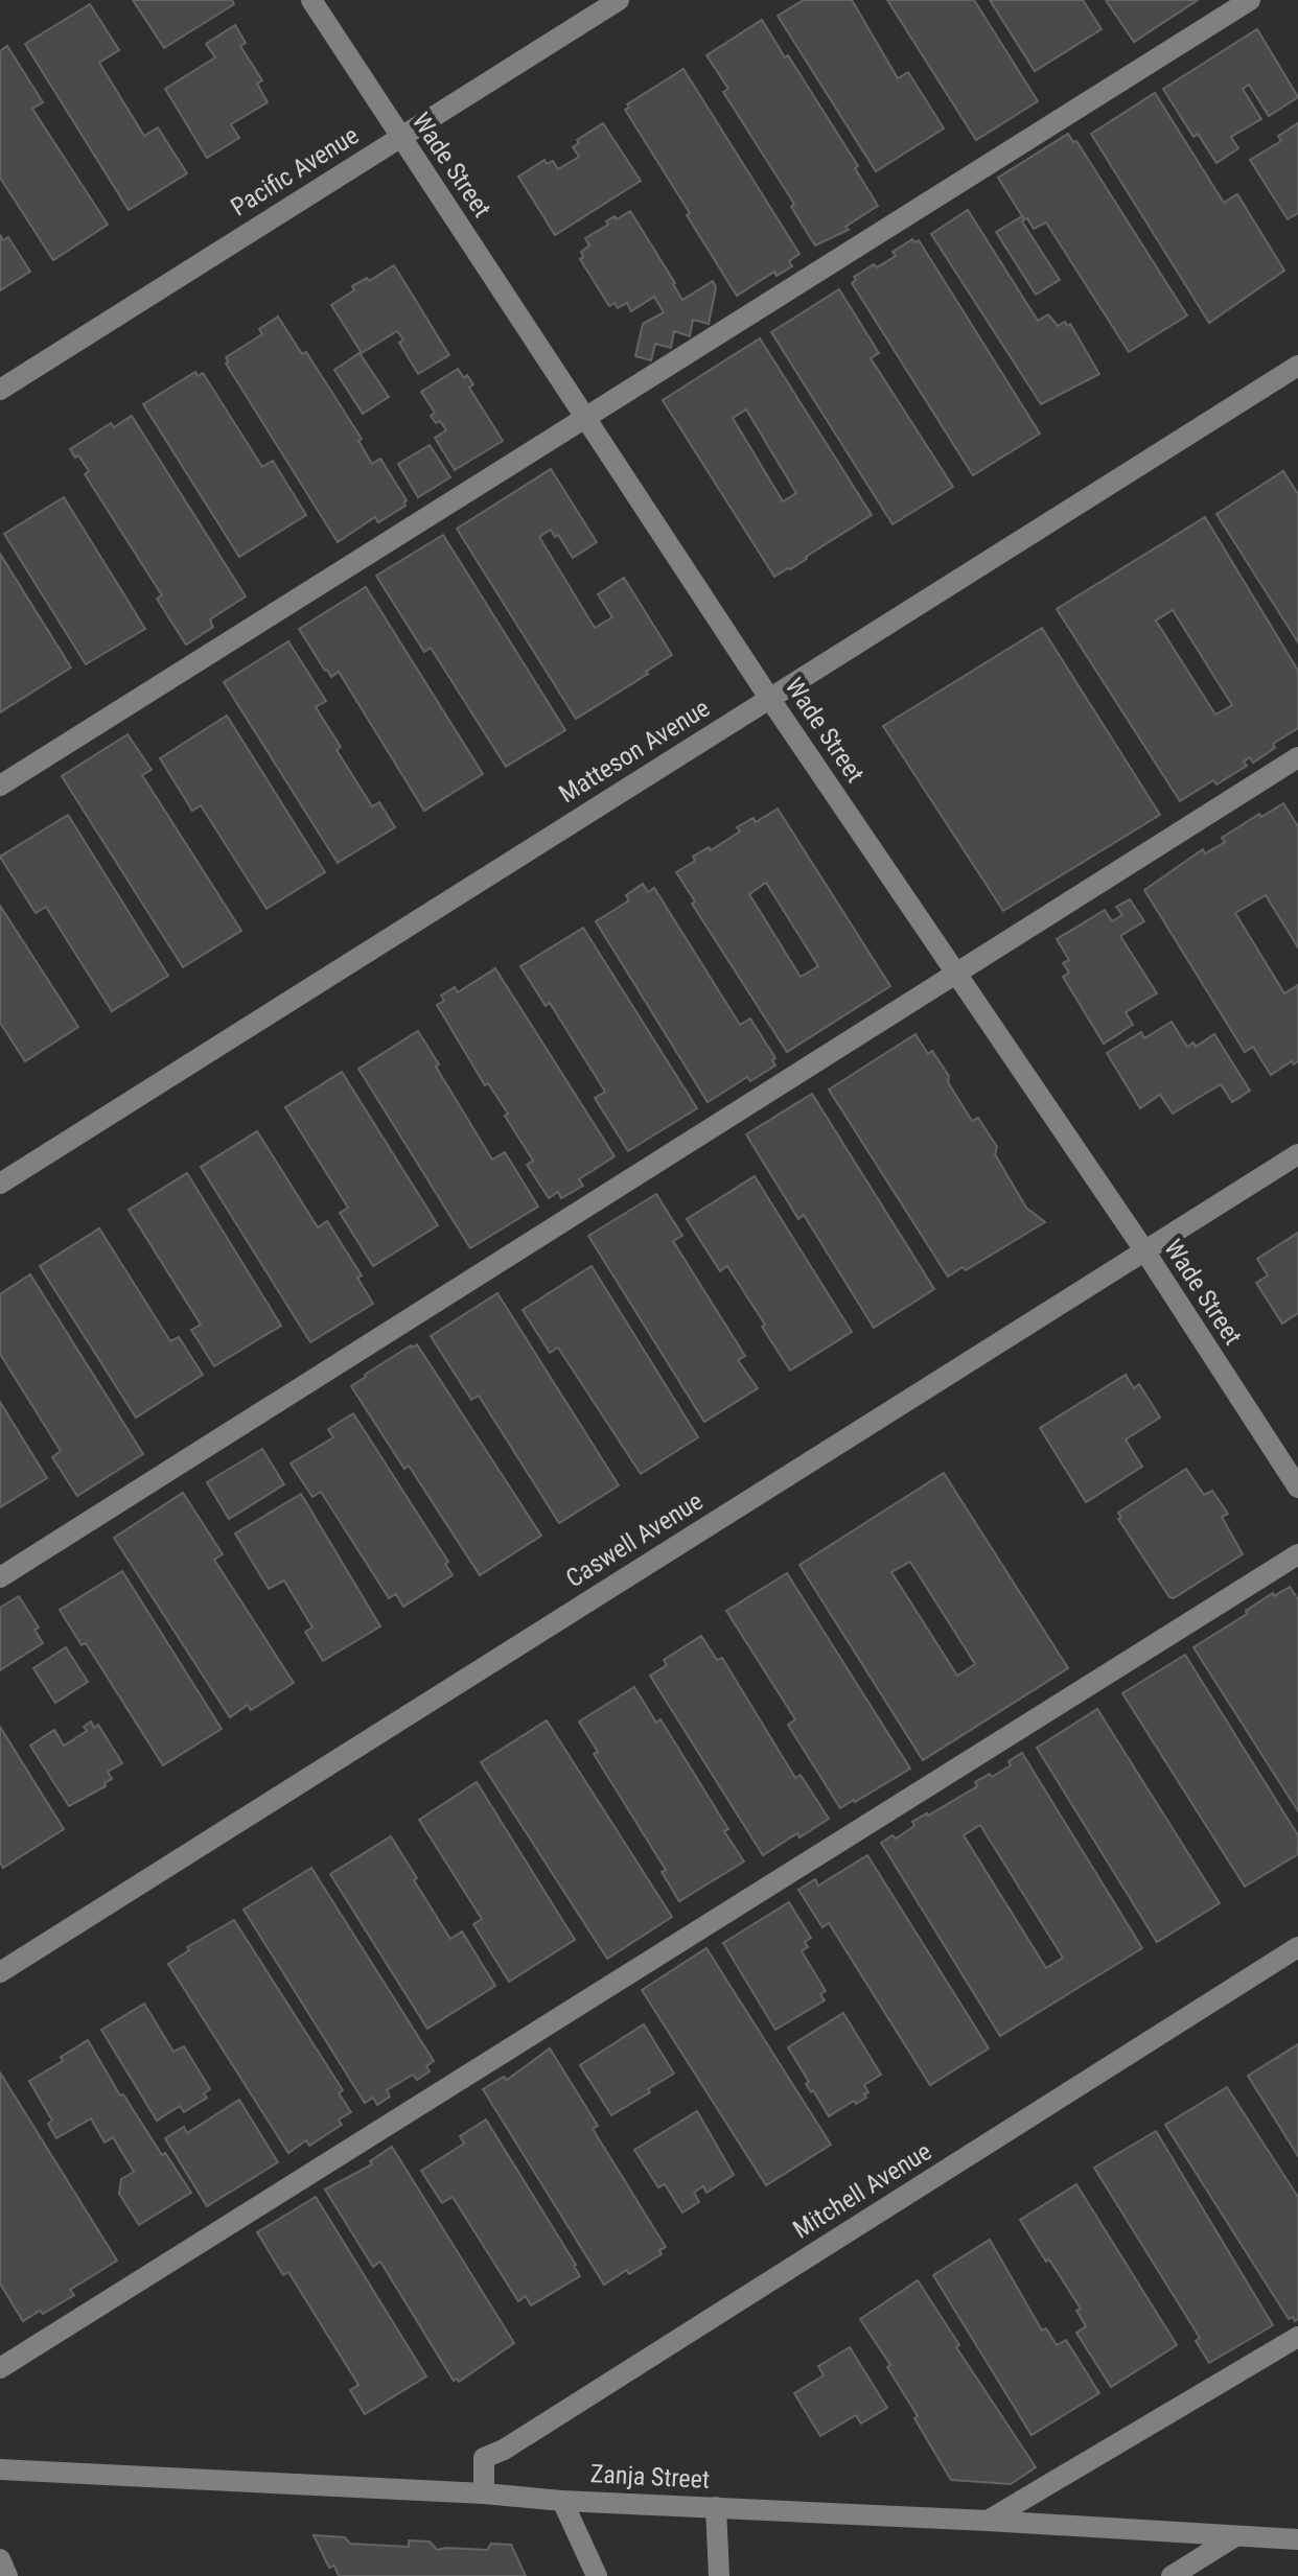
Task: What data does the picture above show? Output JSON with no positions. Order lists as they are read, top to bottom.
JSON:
{
  "streets": {
    "street": [
      "Wade Street",
      "Pacific Avenue",
      "Matteson Avenue",
      "Caswell Avenue",
      "Mitchell Avenue",
      "Zanja Street"
    ]
  },
  "crossings": [
    ["Wade Street", "Pacific Avenue"],
    ["Wade Street", "Matteson Avenue"],
    ["Wade Street", "Caswell Avenue"],
    ["Mitchell Avenue", "Zanja Street"]
  ]
}
